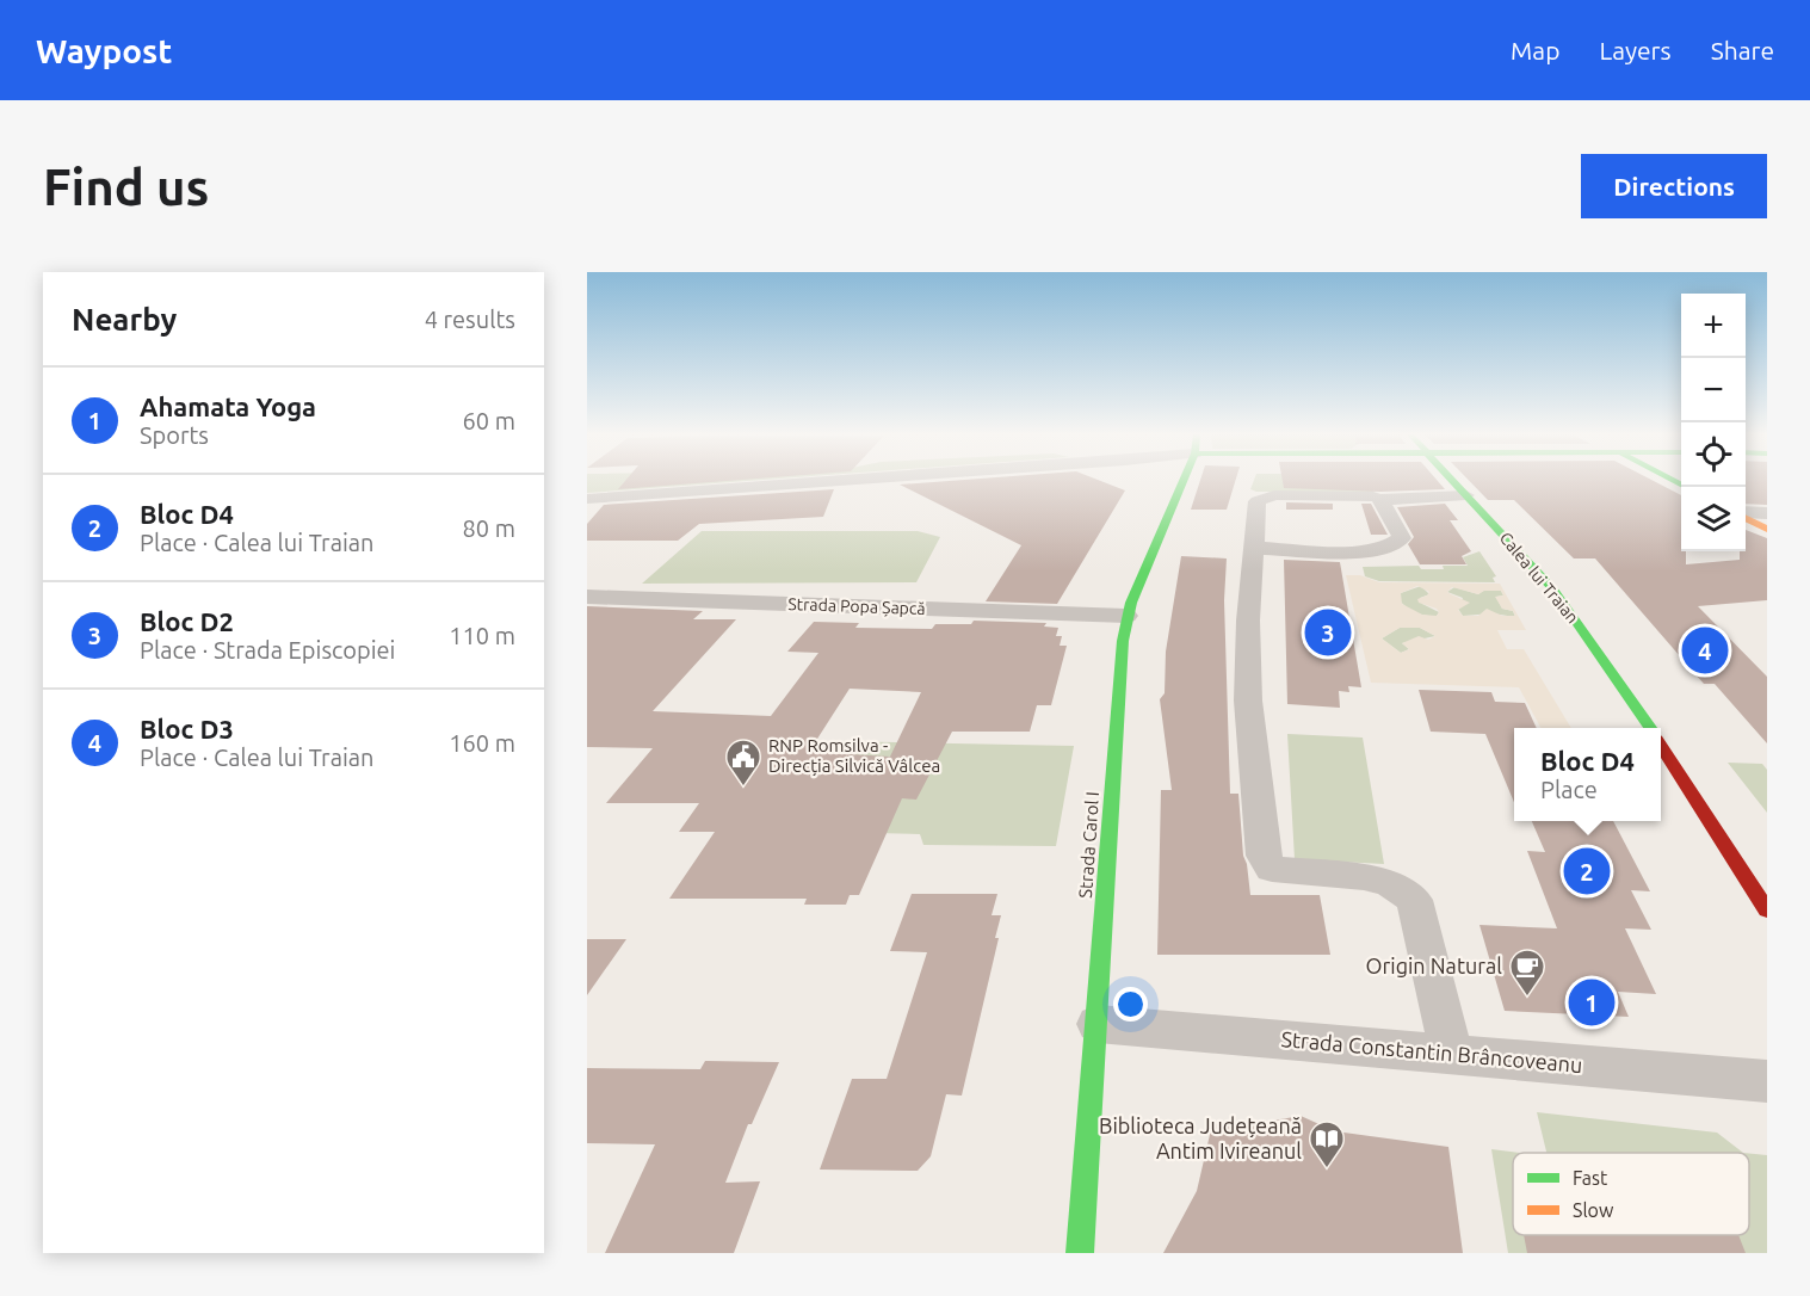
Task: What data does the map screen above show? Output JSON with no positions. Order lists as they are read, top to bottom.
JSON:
{
  "streets": {
    "street": [
      "Calea lui Traian",
      "Strada Popa Șapcă",
      "Strada Carol I",
      "Strada Constantin Brâncoveanu"
    ]
  },
  "crossings": [
    ["Strada Popa Șapcă", "Strada Carol I"],
    ["Strada Carol I", "Strada Constantin Brâncoveanu"]
  ],
  "places": {
    "public building": ["RNP Romsilva - Direcția Silvică Vâlcea"],
    "cafe": ["Origin Natural"],
    "library": ["Biblioteca Județeană Antim Ivireanul"]
  },
  "legend": ["Fast", "Slow"],
  "page": {
    "header": "Waypost",
    "nav": ["Map", "Layers", "Share"],
    "buttons": "Directions",
    "title": "Find us",
    "heading": ["Nearby", "4 results"],
    "map_buttons": ["+", "−"],
    "list": [
      {
        "mark": "1",
        "name": "Ahamata Yoga",
        "note": "Sports",
        "value": "60 m"
      },
      {
        "mark": "2",
        "name": "Bloc D4",
        "note": "Place · Calea lui Traian",
        "value": "80 m"
      },
      {
        "mark": "3",
        "name": "Bloc D2",
        "note": "Place · Strada Episcopiei",
        "value": "110 m"
      },
      {
        "mark": "4",
        "name": "Bloc D3",
        "note": "Place · Calea lui Traian",
        "value": "160 m"
      }
    ],
    "pins": [
      "3",
      "4",
      "2",
      "1"
    ],
    "popup": ["Bloc D4", "Place"]
  }
}
